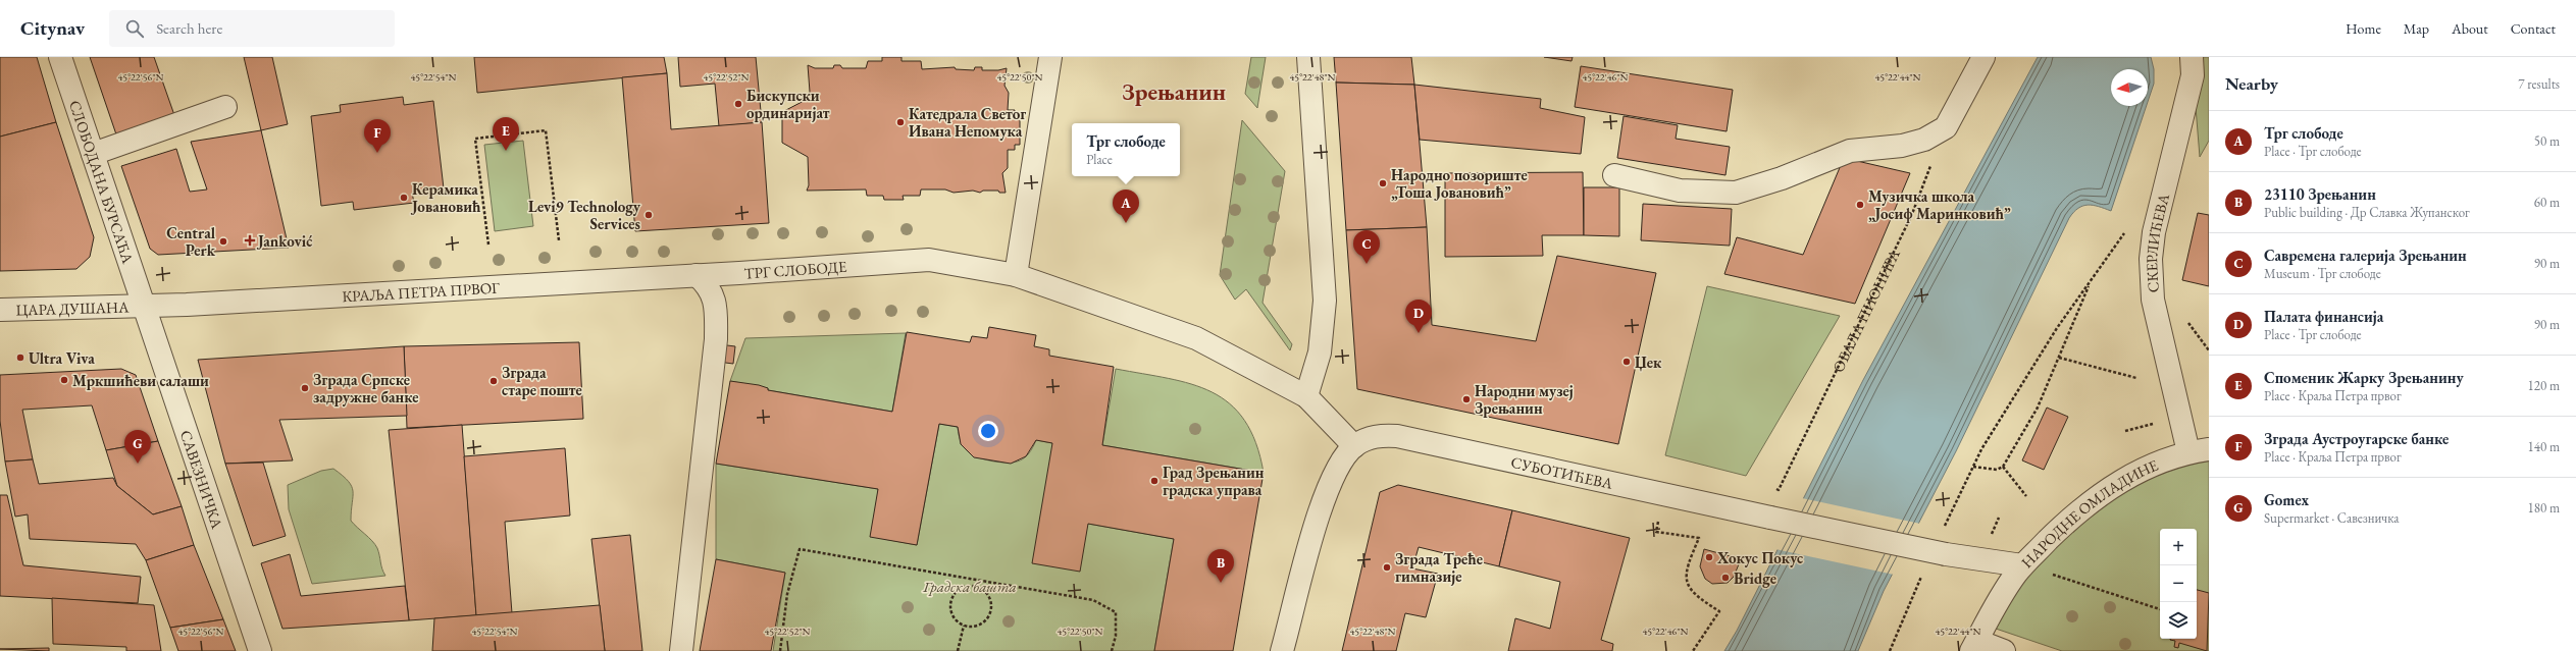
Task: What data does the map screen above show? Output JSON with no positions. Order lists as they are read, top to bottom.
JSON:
{
  "streets": {
    "street": [
      "СЛОБОДАНА БУРСАЋА",
      "СКЕРЛИЋЕВА",
      "ТРГ СЛОБОДЕ",
      "КРАЉА ПЕТРА ПРВОГ",
      "ЦАРА ДУШАНА",
      "СУБОТИЋЕВА",
      "САВЕЗНИЧКА",
      "НАРОДНЕ ОМЛАДИНЕ"
    ],
    "path": ["ОБАЛА ПИОНИРА"]
  },
  "crossings": [
    ["СЛОБОДАНА БУРСАЋА", "КРАЉА ПЕТРА ПРВОГ"],
    ["СЛОБОДАНА БУРСАЋА", "ЦАРА ДУШАНА"],
    ["СЛОБОДАНА БУРСАЋА", "САВЕЗНИЧКА"],
    ["СКЕРЛИЋЕВА", "НАРОДНЕ ОМЛАДИНЕ"],
    ["ТРГ СЛОБОДЕ", "КРАЉА ПЕТРА ПРВОГ"],
    ["ТРГ СЛОБОДЕ", "СУБОТИЋЕВА"],
    ["КРАЉА ПЕТРА ПРВОГ", "ЦАРА ДУШАНА"],
    ["КРАЉА ПЕТРА ПРВОГ", "САВЕЗНИЧКА"],
    ["ЦАРА ДУШАНА", "САВЕЗНИЧКА"],
    ["СУБОТИЋЕВА", "НАРОДНЕ ОМЛАДИНЕ"]
  ],
  "districts": ["Зрењанин"],
  "parks": ["Градска башта"],
  "places": {
    "other": [
      "Бискупски ординаријат",
      "Катедрала Светог Ивана Непомука",
      "Народно позориште „Тоша Јовановић”",
      "Керамика Јовановић",
      "Музичка школа „Јосиф Маринковић”",
      "Levi9 Technology Services",
      "Central Perk",
      "Ultra Viva",
      "Џек",
      "Мркшићеви салаши",
      "Зграда старе поште",
      "Зграда Српске задружне банке",
      "Народни музеј Зрењанин",
      "Град Зрењанин градска управа",
      "Хокус Покус",
      "Зграда Треће гимназије",
      "Bridge"
    ],
    "health": ["Janković"]
  },
  "north": "left",
  "page": {
    "header": "Citynav",
    "search": "Search here",
    "nav": [
      "Home",
      "Map",
      "About",
      "Contact"
    ],
    "heading": ["Nearby", "7 results"],
    "list": [
      {
        "mark": "A",
        "name": "Трг слободе",
        "note": "Place · Трг слободе",
        "value": "50 m"
      },
      {
        "mark": "B",
        "name": "23110 Зрењанин",
        "note": "Public building · Др Славка Жупанског",
        "value": "60 m"
      },
      {
        "mark": "C",
        "name": "Савремена галерија Зрењанин",
        "note": "Museum · Трг слободе",
        "value": "90 m"
      },
      {
        "mark": "D",
        "name": "Палата финансија",
        "note": "Place · Трг слободе",
        "value": "90 m"
      },
      {
        "mark": "E",
        "name": "Споменик Жарку Зрењанину",
        "note": "Place · Краља Петра првог",
        "value": "120 m"
      },
      {
        "mark": "F",
        "name": "Зграда Аустроугарске банке",
        "note": "Place · Краља Петра првог",
        "value": "140 m"
      },
      {
        "mark": "G",
        "name": "Gomex",
        "note": "Supermarket · Савезничка",
        "value": "180 m"
      }
    ],
    "pins": [
      "E",
      "F",
      "A",
      "C",
      "D",
      "G",
      "B"
    ],
    "popup": ["Трг слободе", "Place"],
    "map_buttons": ["+", "−"]
  },
  "coordinates": [
    "45°22'56\"N",
    "45°22'54\"N",
    "45°22'52\"N",
    "45°22'50\"N",
    "45°22'48\"N",
    "45°22'46\"N",
    "45°22'44\"N"
  ]
}
